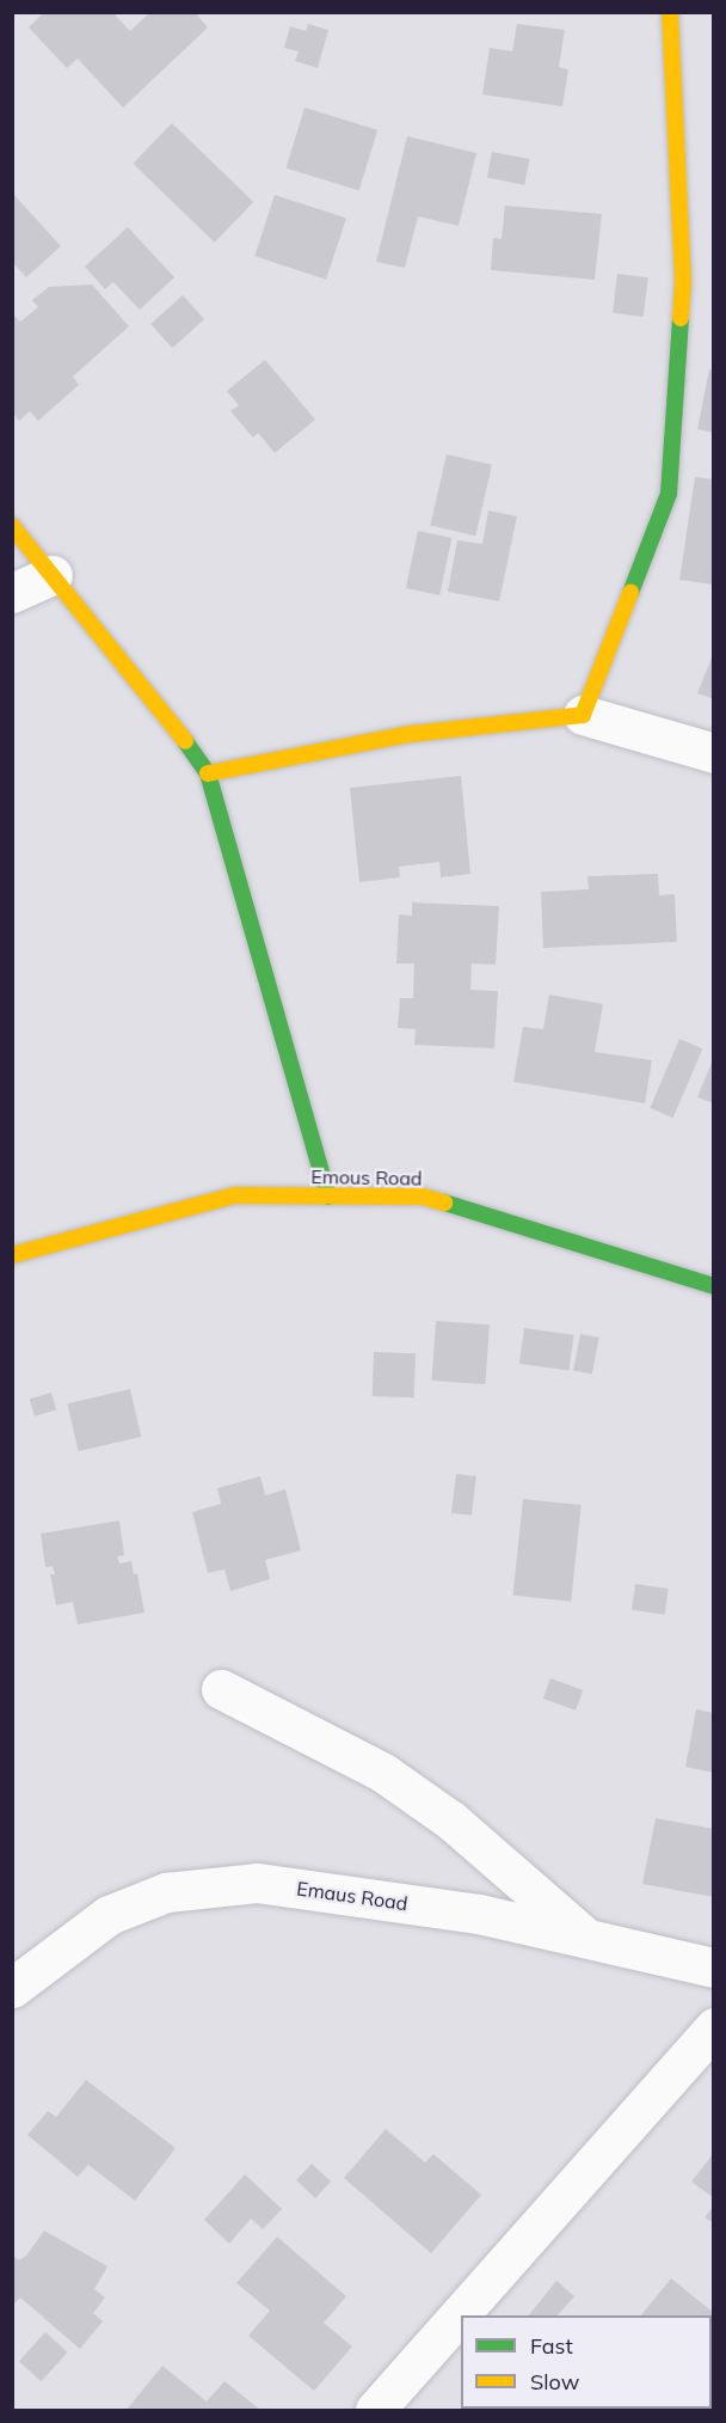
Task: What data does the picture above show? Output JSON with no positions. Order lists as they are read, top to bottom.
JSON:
{
  "streets": {
    "street": ["Emous Road", "Emaus Road"]
  },
  "legend": ["Fast", "Slow"]
}
